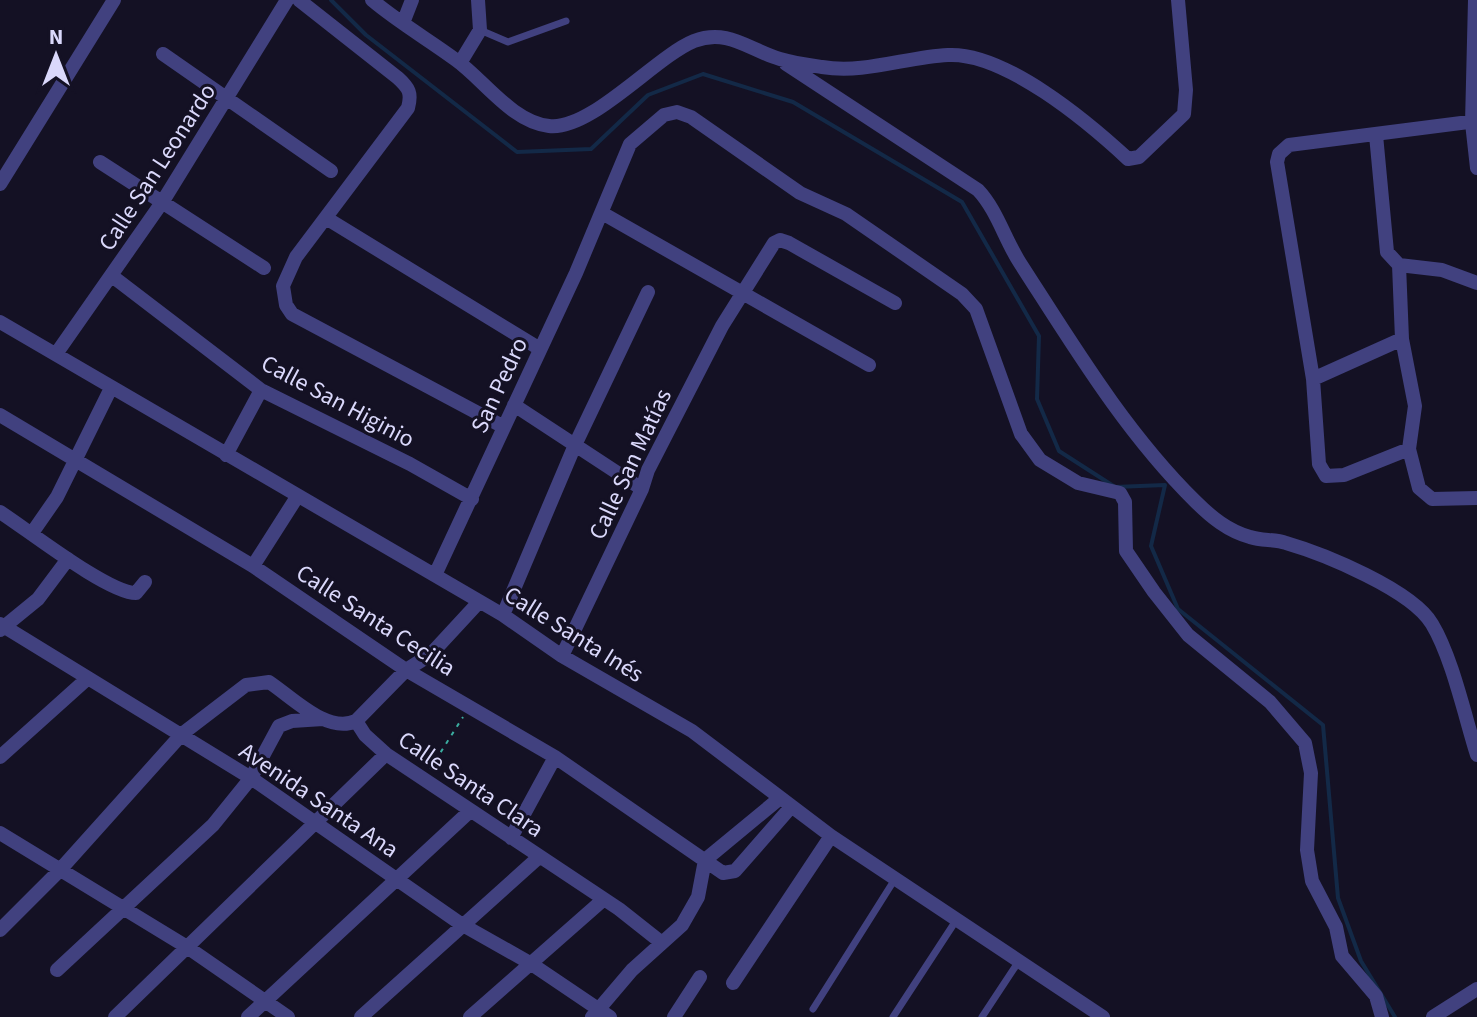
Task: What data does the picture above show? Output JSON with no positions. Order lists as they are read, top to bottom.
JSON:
{
  "streets": {
    "street": [
      "Calle San Leonardo",
      "San Pedro",
      "Calle San Higinio",
      "Calle San Matías",
      "Calle Santa Cecilia",
      "Calle Santa Inés",
      "Calle Santa Clara",
      "Avenida Santa Ana"
    ]
  },
  "crossings": [
    ["Calle San Leonardo", "Calle San Higinio"],
    ["Calle San Leonardo", "Calle Santa Inés"],
    ["San Pedro", "Calle San Higinio"],
    ["San Pedro", "Calle Santa Inés"],
    ["Calle San Matías", "Calle Santa Inés"],
    ["Calle Santa Cecilia", "Calle Santa Inés"]
  ],
  "north": "top"
}
